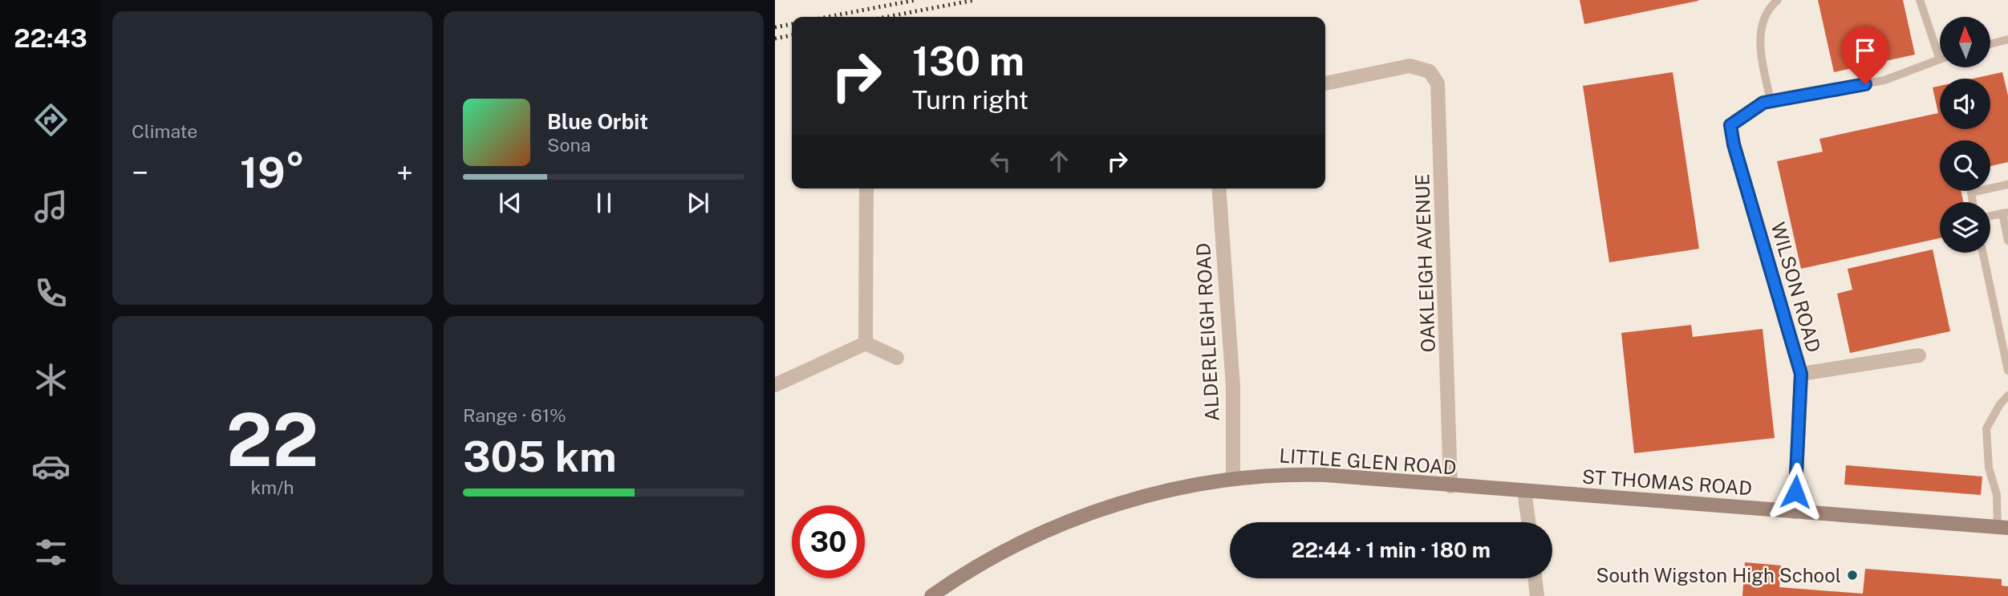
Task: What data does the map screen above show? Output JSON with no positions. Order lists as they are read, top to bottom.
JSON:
{
  "streets": {
    "main road": ["LITTLE GLEN ROAD", "ST THOMAS ROAD"],
    "street": ["OAKLEIGH AVENUE", "WILSON ROAD", "ALDERLEIGH ROAD"]
  },
  "crossings": [
    ["OAKLEIGH AVENUE", "LITTLE GLEN ROAD"],
    ["WILSON ROAD", "ST THOMAS ROAD"],
    ["ALDERLEIGH ROAD", "LITTLE GLEN ROAD"],
    ["LITTLE GLEN ROAD", "ST THOMAS ROAD"]
  ],
  "places": ["South Wigston High School"],
  "north": "top",
  "page": {
    "tabs": "22:43",
    "tile": [
      "Climate",
      ["22", "km/h"],
      ["Range · 61%", "305 km"]
    ],
    "turn": ["130 m", "Turn right"],
    "song": ["Blue Orbit", "Sona"],
    "heat": ["−", "19°", "+"],
    "limit": "30",
    "trip": "22:44 · 1 min · 180 m"
  }
}
